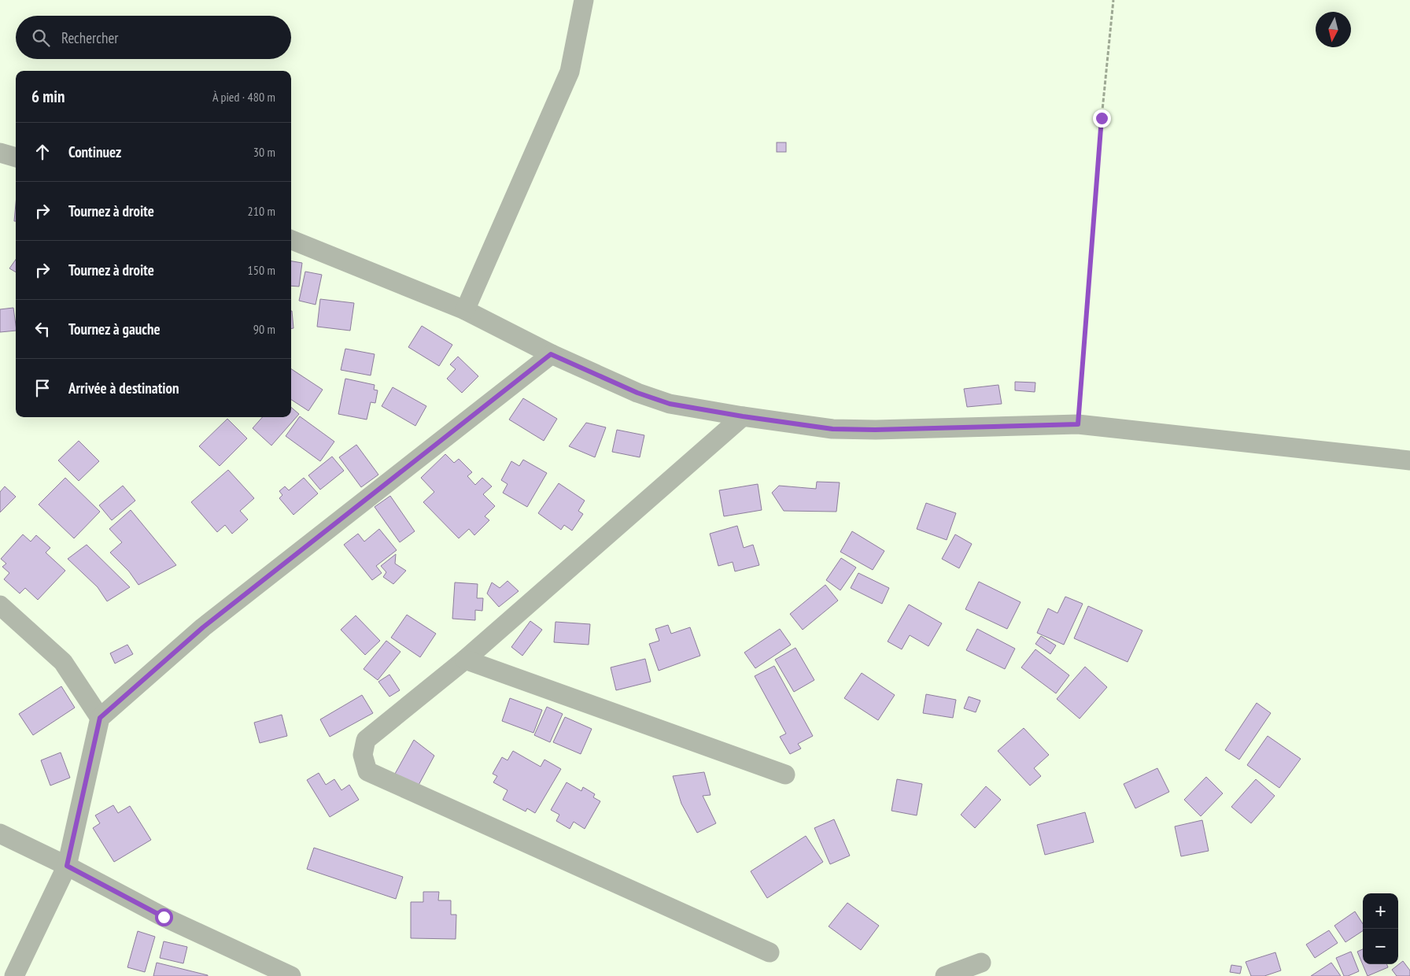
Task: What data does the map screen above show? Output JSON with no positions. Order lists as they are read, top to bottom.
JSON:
{
  "north": "bottom",
  "page": {
    "search": "Rechercher",
    "heading": ["6 min", "À pied · 480 m"],
    "list": [
      ["Continuez", "30 m"],
      ["Tournez à droite", "210 m"],
      ["Tournez à droite", "150 m"],
      ["Tournez à gauche", "90 m"],
      "Arrivée à destination"
    ],
    "map_buttons": ["+", "−"]
  }
}
